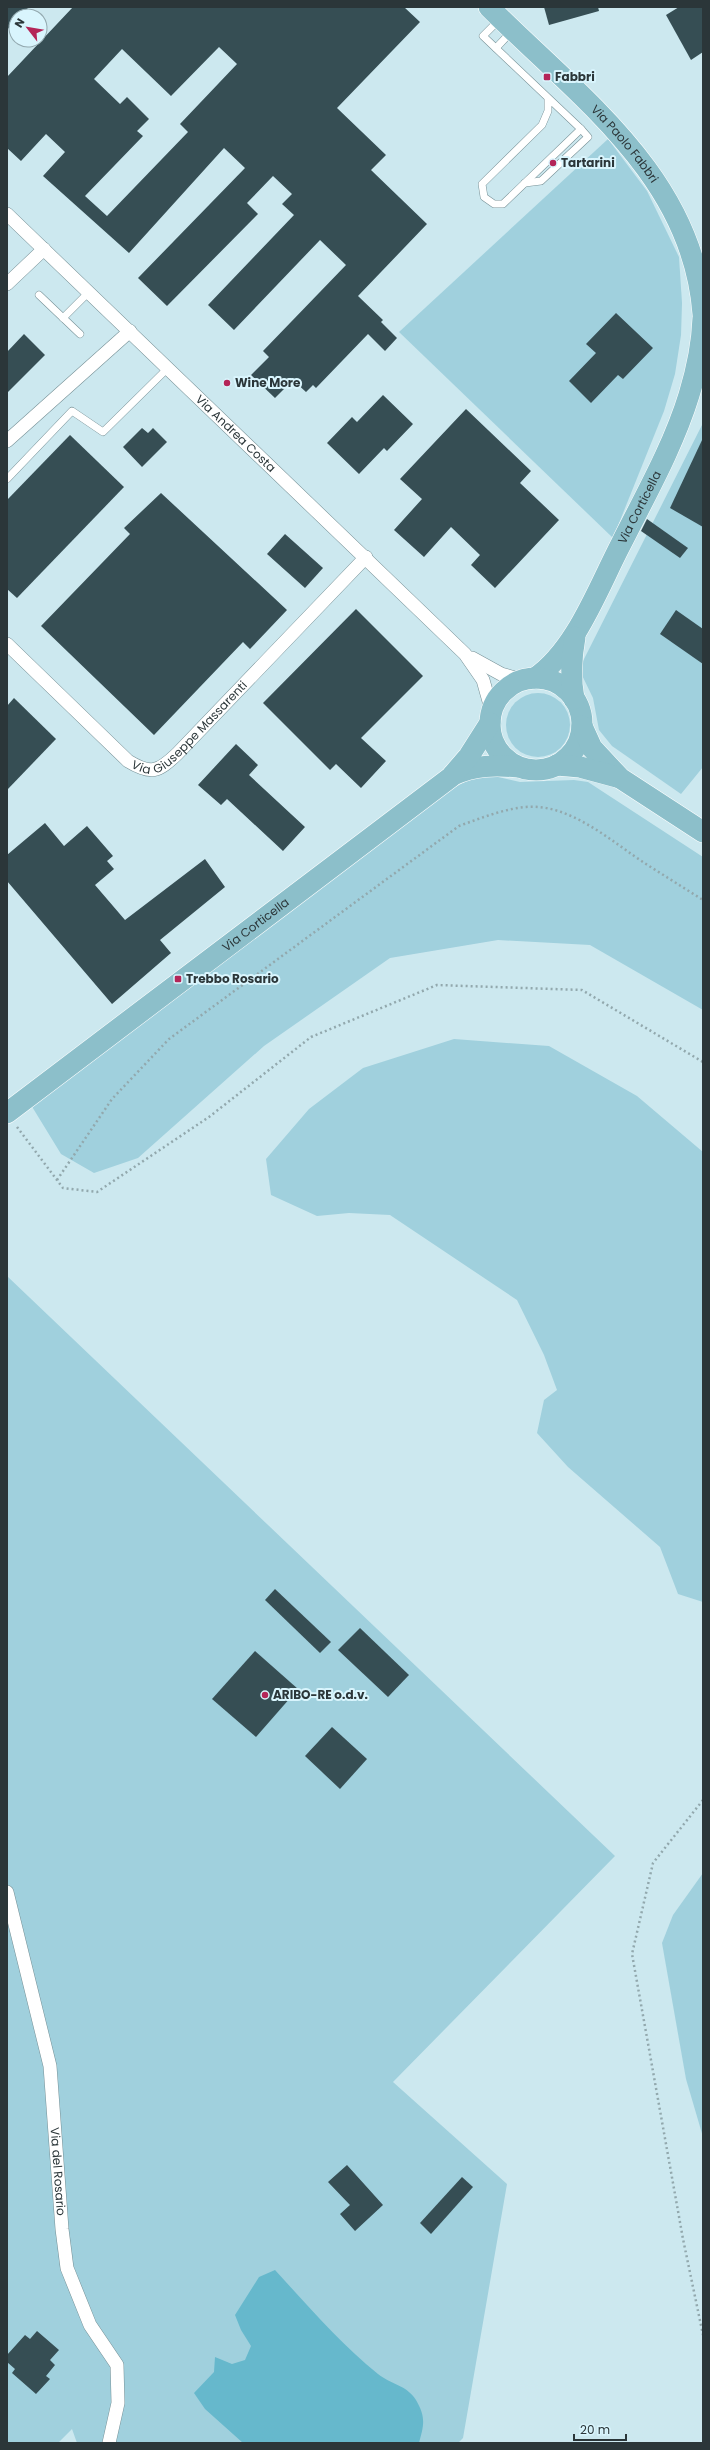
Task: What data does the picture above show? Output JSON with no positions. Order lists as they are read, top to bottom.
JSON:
{
  "streets": {
    "main road": ["Via Paolo Fabbri", "Via Corticella"],
    "street": ["Via Andrea Costa", "Via Giuseppe Massarenti", "Via del Rosario"]
  },
  "crossings": [
    ["Via Andrea Costa", "Via Corticella"],
    ["Via Andrea Costa", "Via Giuseppe Massarenti"]
  ],
  "places": {
    "transit": ["Fabbri", "Trebbo Rosario"],
    "other": ["Tartarini", "Wine More", "ARIBO-RE o.d.v."]
  },
  "scale_bar": "20 m",
  "north": "top left"
}
